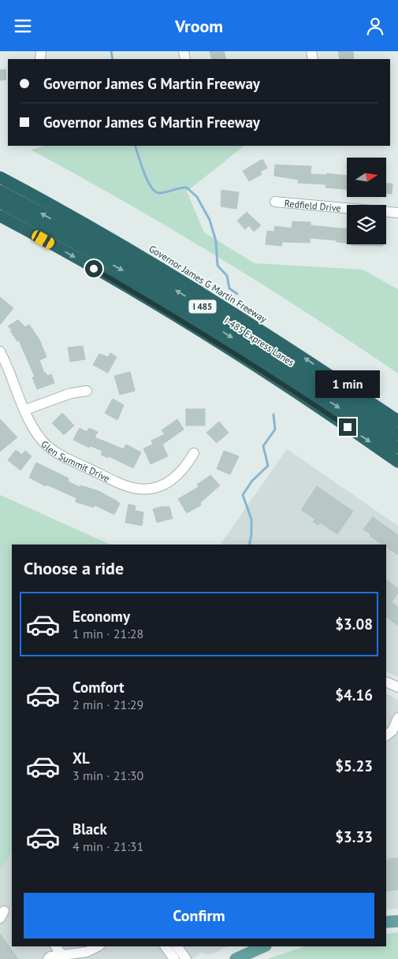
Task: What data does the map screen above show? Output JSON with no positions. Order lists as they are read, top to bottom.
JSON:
{
  "streets": {
    "highway": ["Governor James G Martin Freeway", "I 485", "I-485 Express Lanes"],
    "street": ["Redfield Drive", "Glen Summit Drive"]
  },
  "north": "right",
  "page": {
    "header": "Vroom",
    "banner": ["Governor James G Martin Freeway", "Governor James G Martin Freeway"],
    "bubble": "1 min",
    "heading": "Choose a ride",
    "list": [
      {
        "name": "Economy",
        "note": "1 min · 21:28",
        "value": "$3.08"
      },
      {
        "name": "Comfort",
        "note": "2 min · 21:29",
        "value": "$4.16"
      },
      {
        "name": "XL",
        "note": "3 min · 21:30",
        "value": "$5.23"
      },
      {
        "name": "Black",
        "note": "4 min · 21:31",
        "value": "$3.33"
      }
    ],
    "buttons": "Confirm"
  }
}
